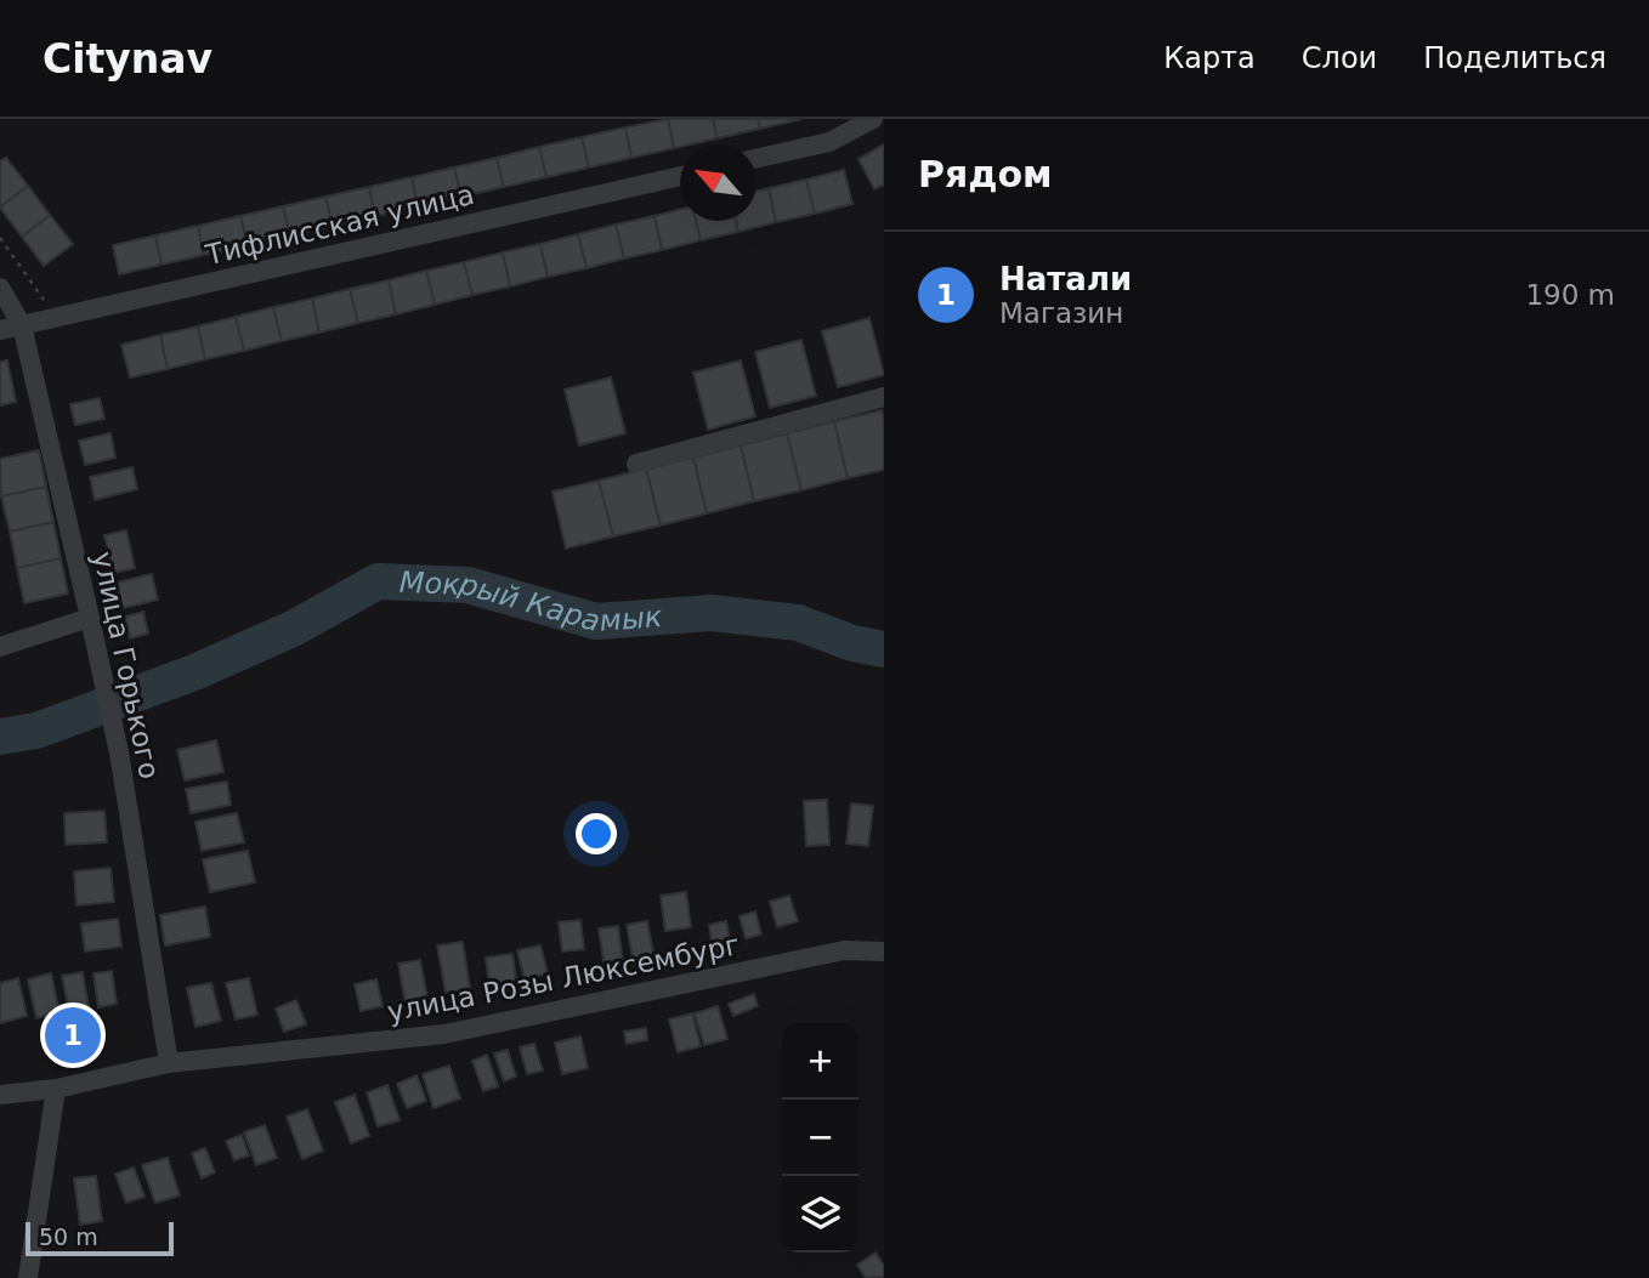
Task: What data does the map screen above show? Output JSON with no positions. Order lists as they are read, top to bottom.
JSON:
{
  "streets": {
    "street": ["Тифлисская улица", "улица Горького", "улица Розы Люксембург"]
  },
  "crossings": [
    ["Тифлисская улица", "улица Горького"],
    ["улица Горького", "улица Розы Люксембург"]
  ],
  "water": ["Мокрый Карамык"],
  "scale_bar": "50 m",
  "north": "top left",
  "page": {
    "header": "Citynav",
    "nav": ["Карта", "Слои", "Поделиться"],
    "heading": "Рядом",
    "list": [
      {
        "mark": "1",
        "name": "Натали",
        "note": "Магазин",
        "value": "190 m"
      }
    ],
    "pins": "1",
    "map_buttons": ["+", "−"],
    "scale": "50 m"
  }
}
